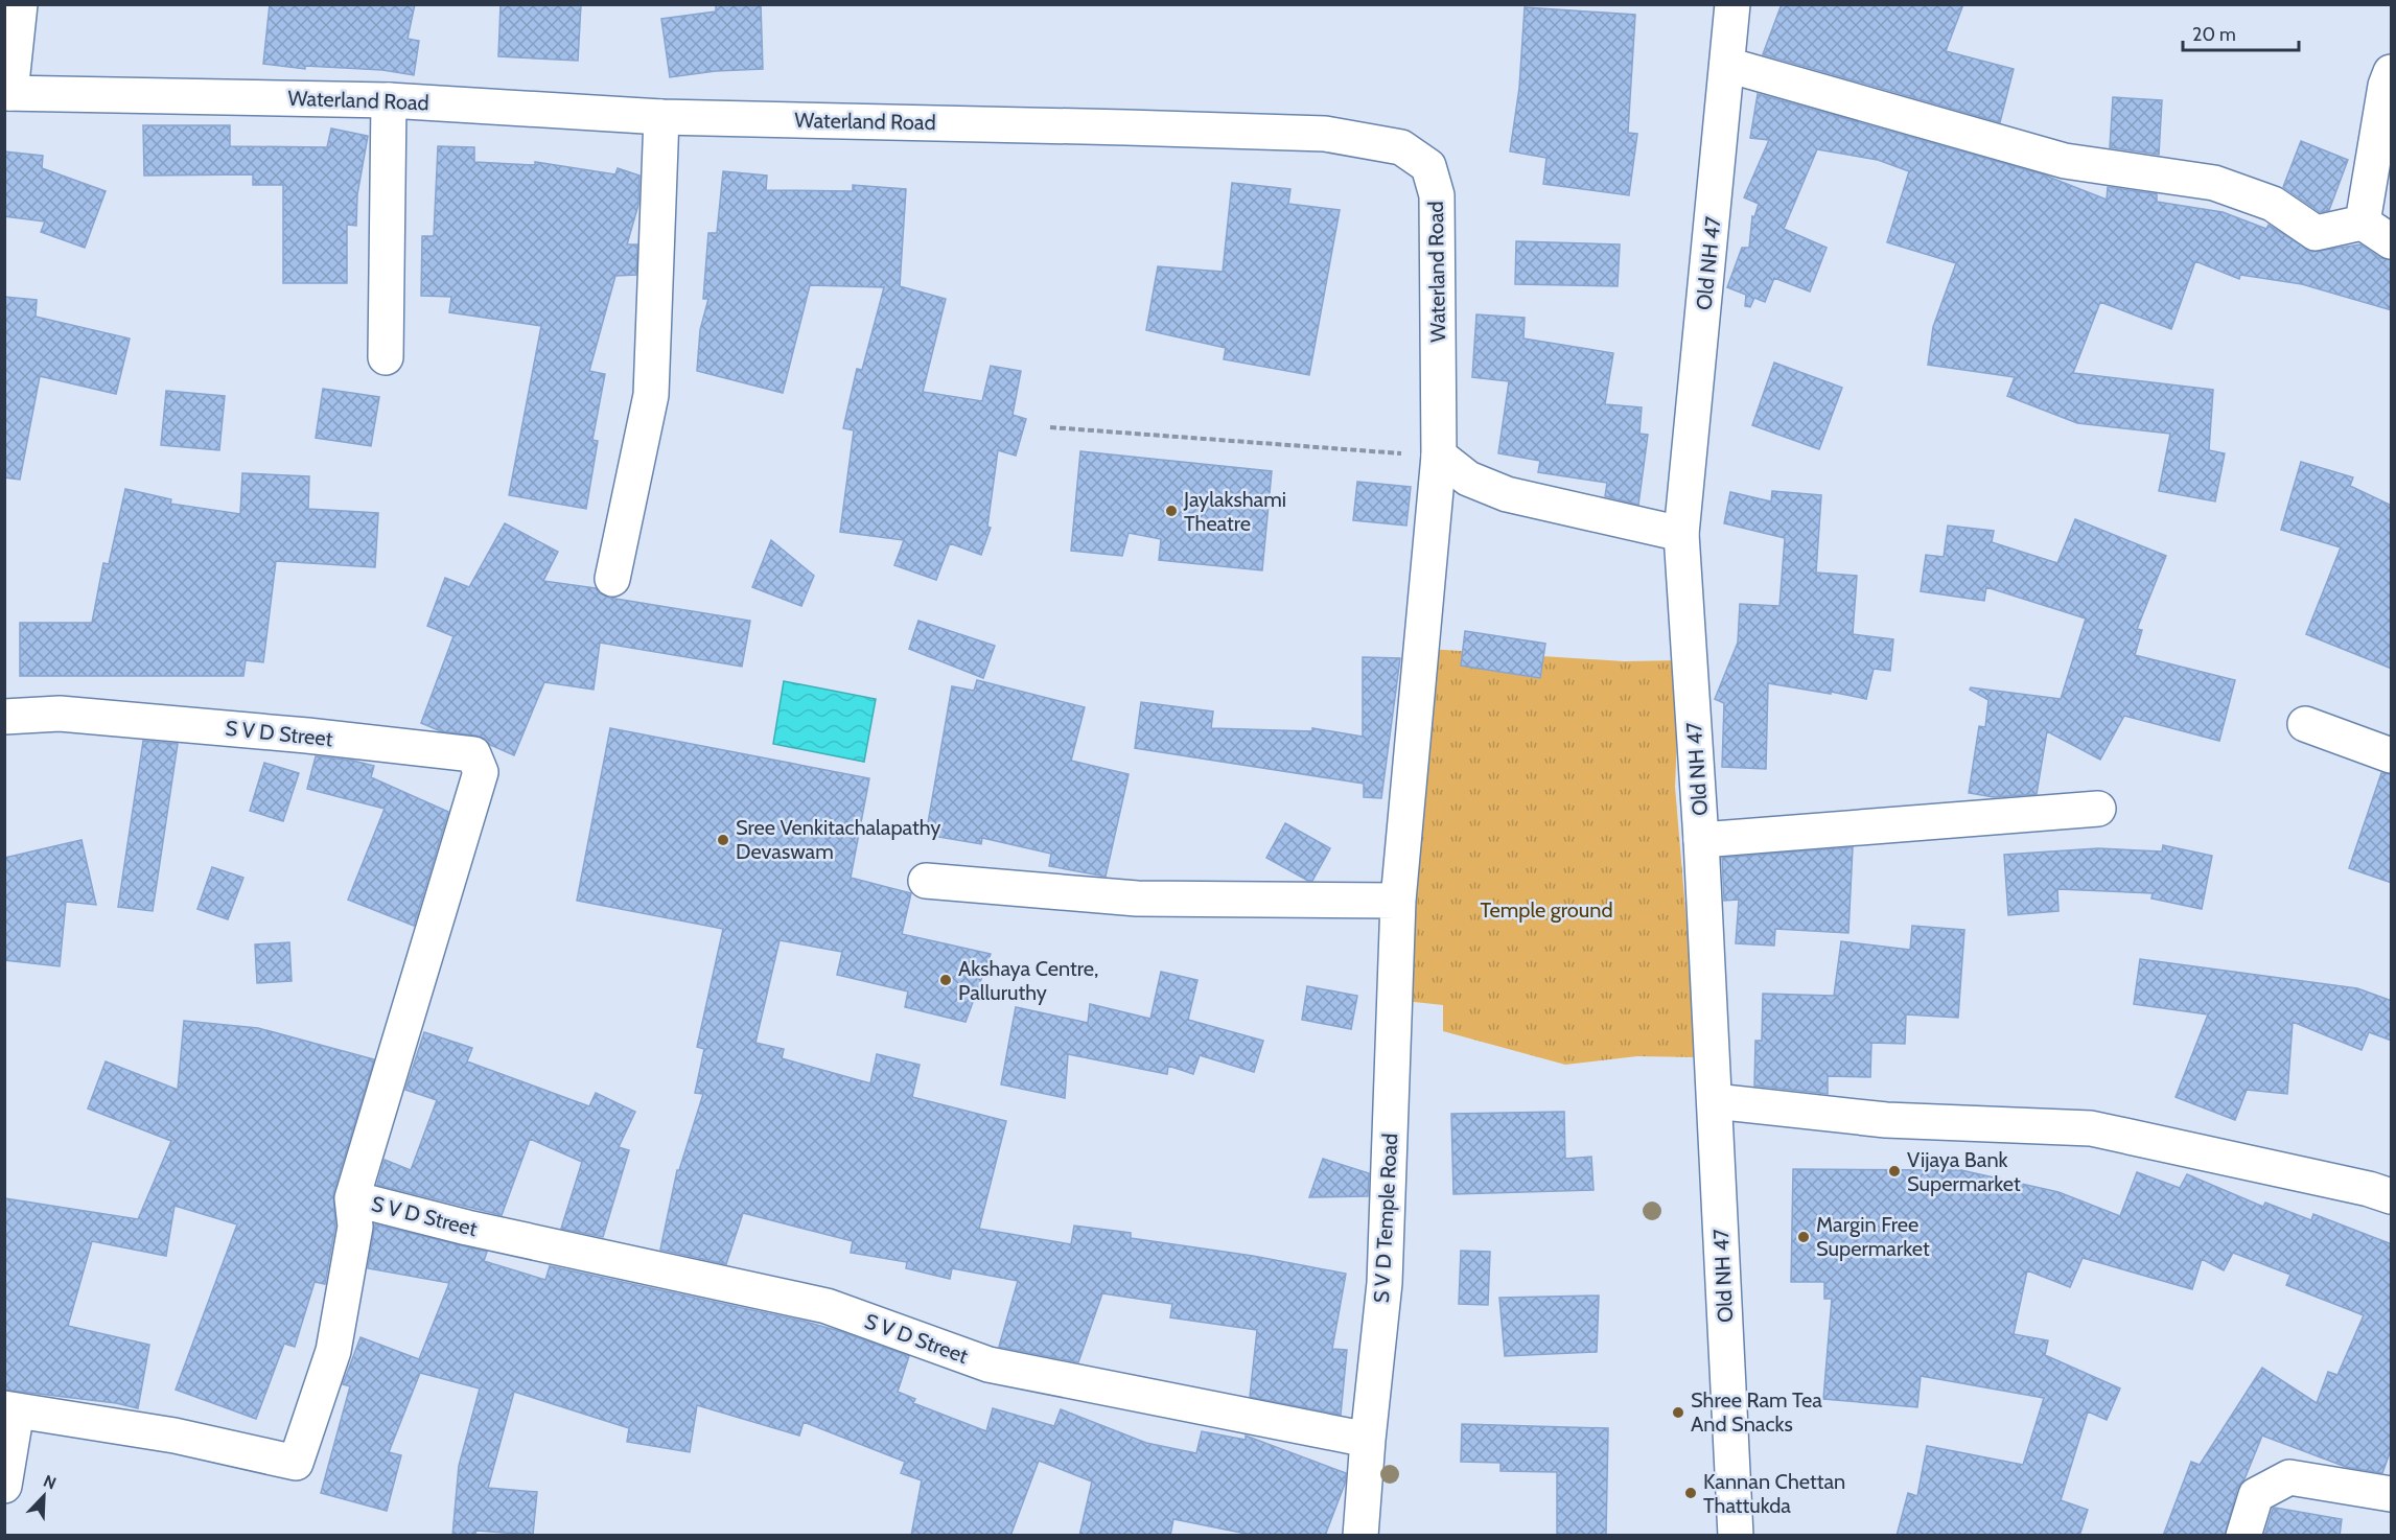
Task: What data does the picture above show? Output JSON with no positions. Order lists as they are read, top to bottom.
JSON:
{
  "streets": {
    "street": [
      "Waterland Road",
      "Old NH 47",
      "S V D Street",
      "S V D Temple Road"
    ]
  },
  "crossings": [
    ["Waterland Road", "S V D Temple Road"],
    ["S V D Street", "S V D Temple Road"]
  ],
  "parks": ["Temple ground"],
  "places": [
    "Jaylakshami Theatre",
    "Sree Venkitachalapathy Devaswam",
    "Akshaya Centre, Palluruthy",
    "Vijaya Bank Supermarket",
    "Margin Free Supermarket",
    "Shree Ram Tea And Snacks",
    "Kannan Chettan Thattukda"
  ],
  "scale_bar": "20 m",
  "north": "top right"
}
